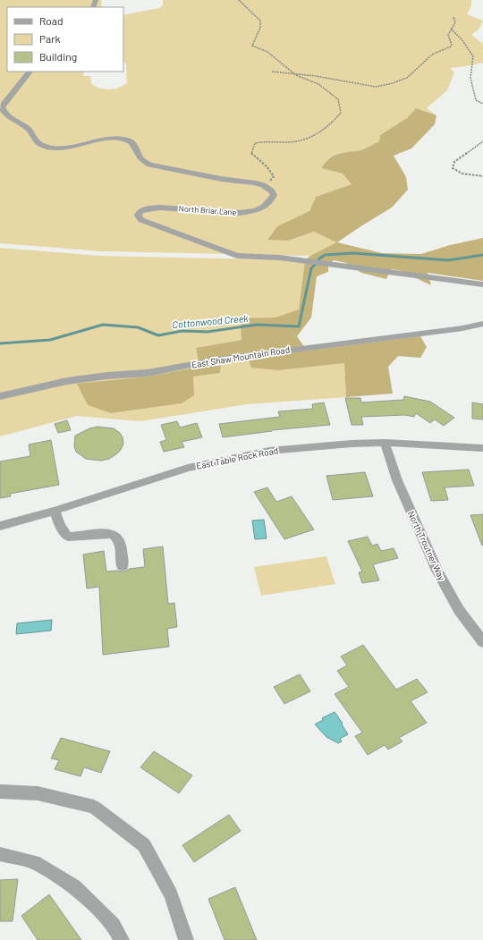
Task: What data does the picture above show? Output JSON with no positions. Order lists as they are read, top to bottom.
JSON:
{
  "streets": {
    "street": [
      "North Briar Lane",
      "East Shaw Mountain Road",
      "East Table Rock Road",
      "North Troutner Way"
    ]
  },
  "crossings": [
    ["East Table Rock Road", "North Troutner Way"]
  ],
  "water": ["Cottonwood Creek"],
  "legend": ["Road", "Park", "Building"]
}
